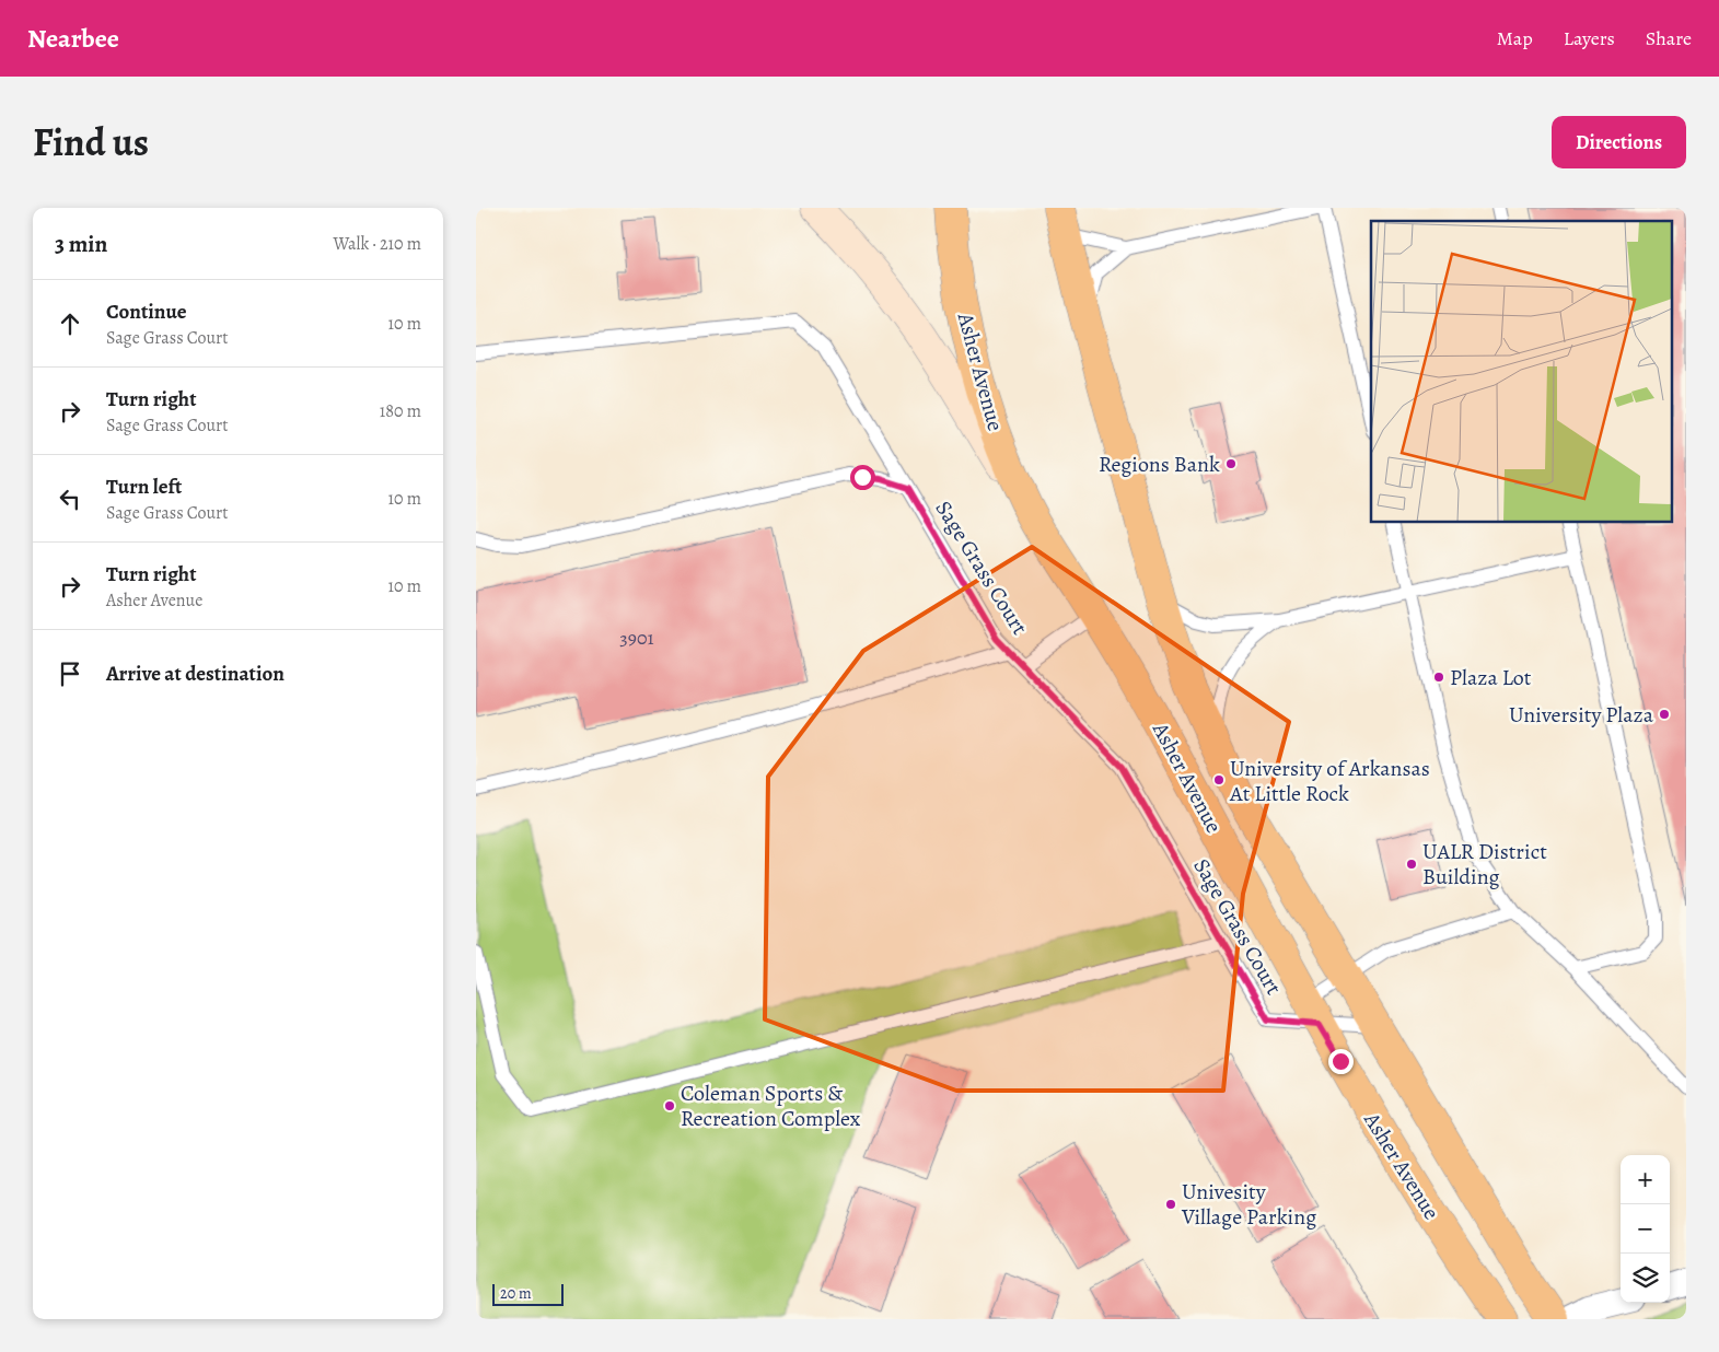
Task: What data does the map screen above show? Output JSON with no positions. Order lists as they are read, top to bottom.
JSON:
{
  "streets": {
    "main road": ["Asher Avenue"],
    "lane": ["Sage Grass Court"]
  },
  "crossings": [
    ["Asher Avenue", "Sage Grass Court"]
  ],
  "places": [
    "Regions Bank",
    "Plaza Lot",
    "University Plaza",
    "University of Arkansas At Little Rock",
    "UALR District Building",
    "Coleman Sports & Recreation Complex",
    "Univesity Village Parking"
  ],
  "house_numbers": ["3901"],
  "scale_bar": "20 m",
  "page": {
    "header": "Nearbee",
    "nav": ["Map", "Layers", "Share"],
    "title": "Find us",
    "buttons": "Directions",
    "heading": ["3 min", "Walk · 210 m"],
    "list": [
      ["Continue", "Sage Grass Court", "10 m"],
      ["Turn right", "Sage Grass Court", "180 m"],
      ["Turn left", "Sage Grass Court", "10 m"],
      ["Turn right", "Asher Avenue", "10 m"],
      "Arrive at destination"
    ],
    "map_buttons": ["+", "−"],
    "scale": "20 m"
  }
}
